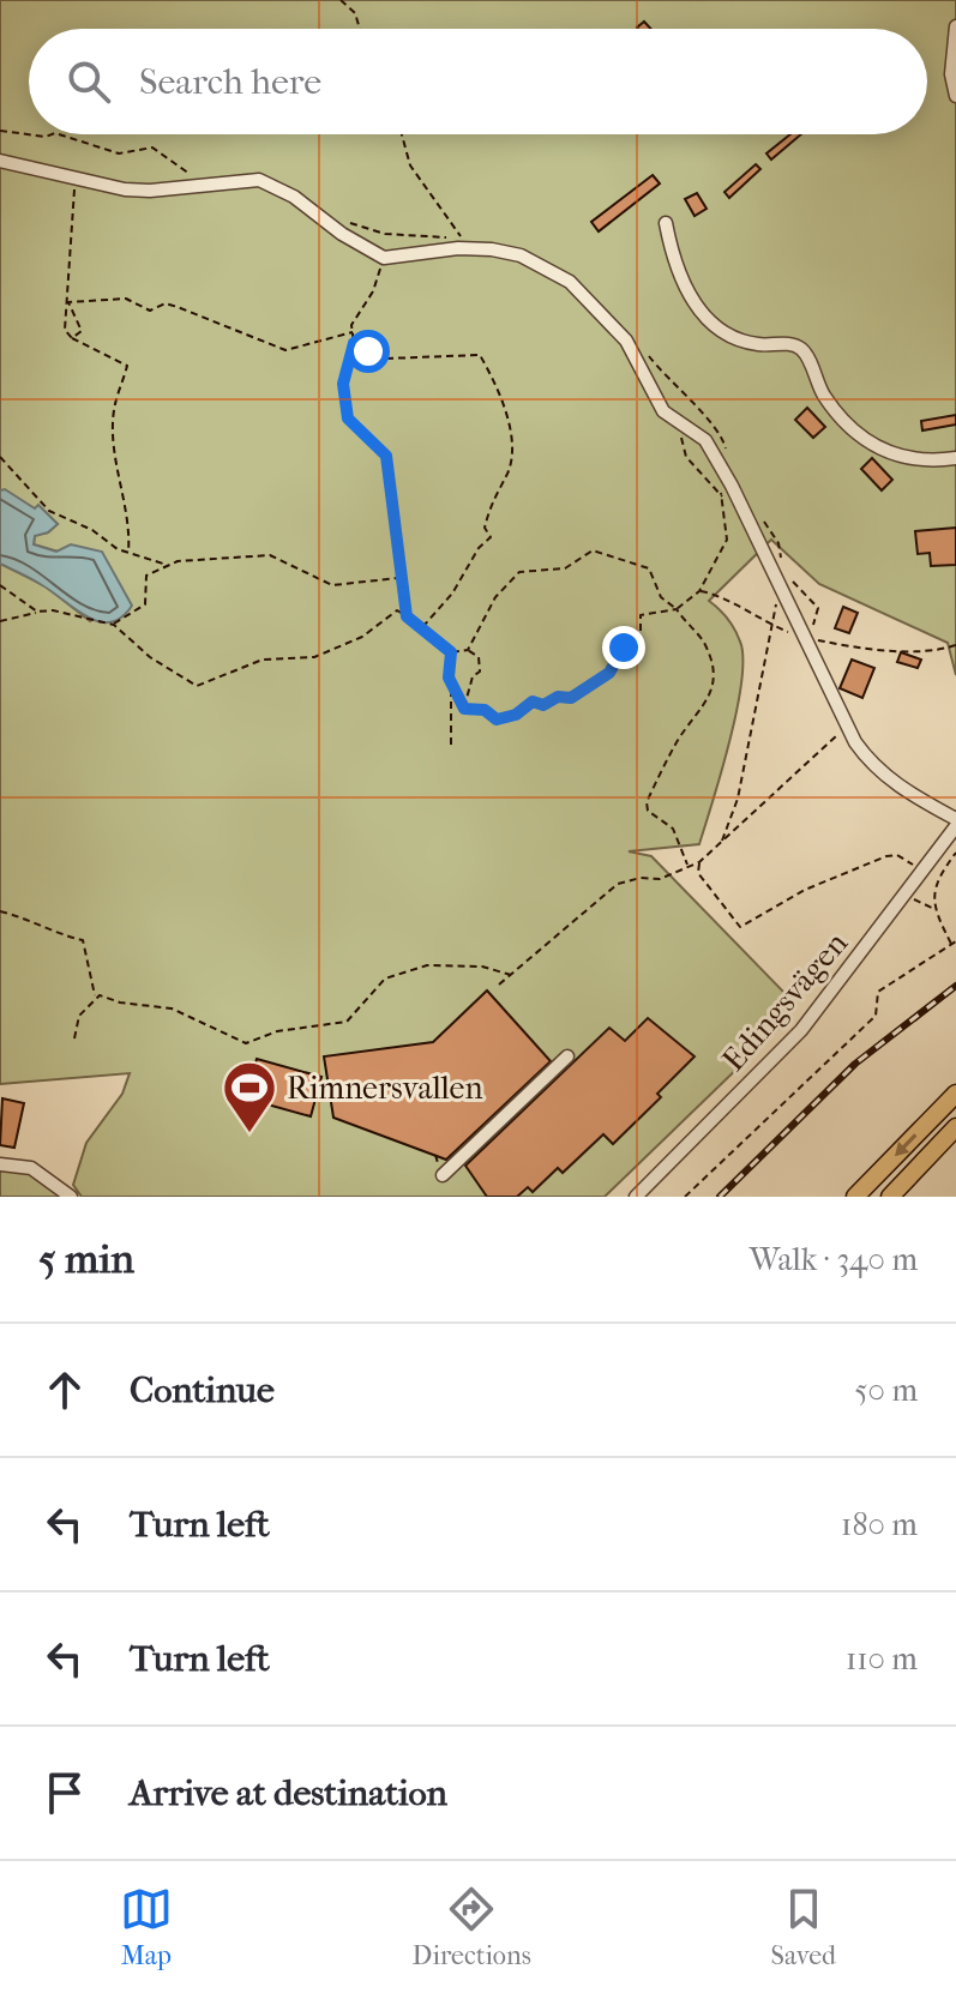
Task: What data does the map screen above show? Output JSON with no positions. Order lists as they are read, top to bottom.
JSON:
{
  "streets": {
    "street": ["Edingsvägen"]
  },
  "places": {
    "sports": ["Rimnersvallen"]
  },
  "page": {
    "search": "Search here",
    "heading": ["5 min", "Walk · 340 m"],
    "list": [
      ["Continue", "50 m"],
      ["Turn left", "180 m"],
      ["Turn left", "110 m"],
      "Arrive at destination"
    ],
    "nav": ["Map", "Directions", "Saved"]
  }
}
